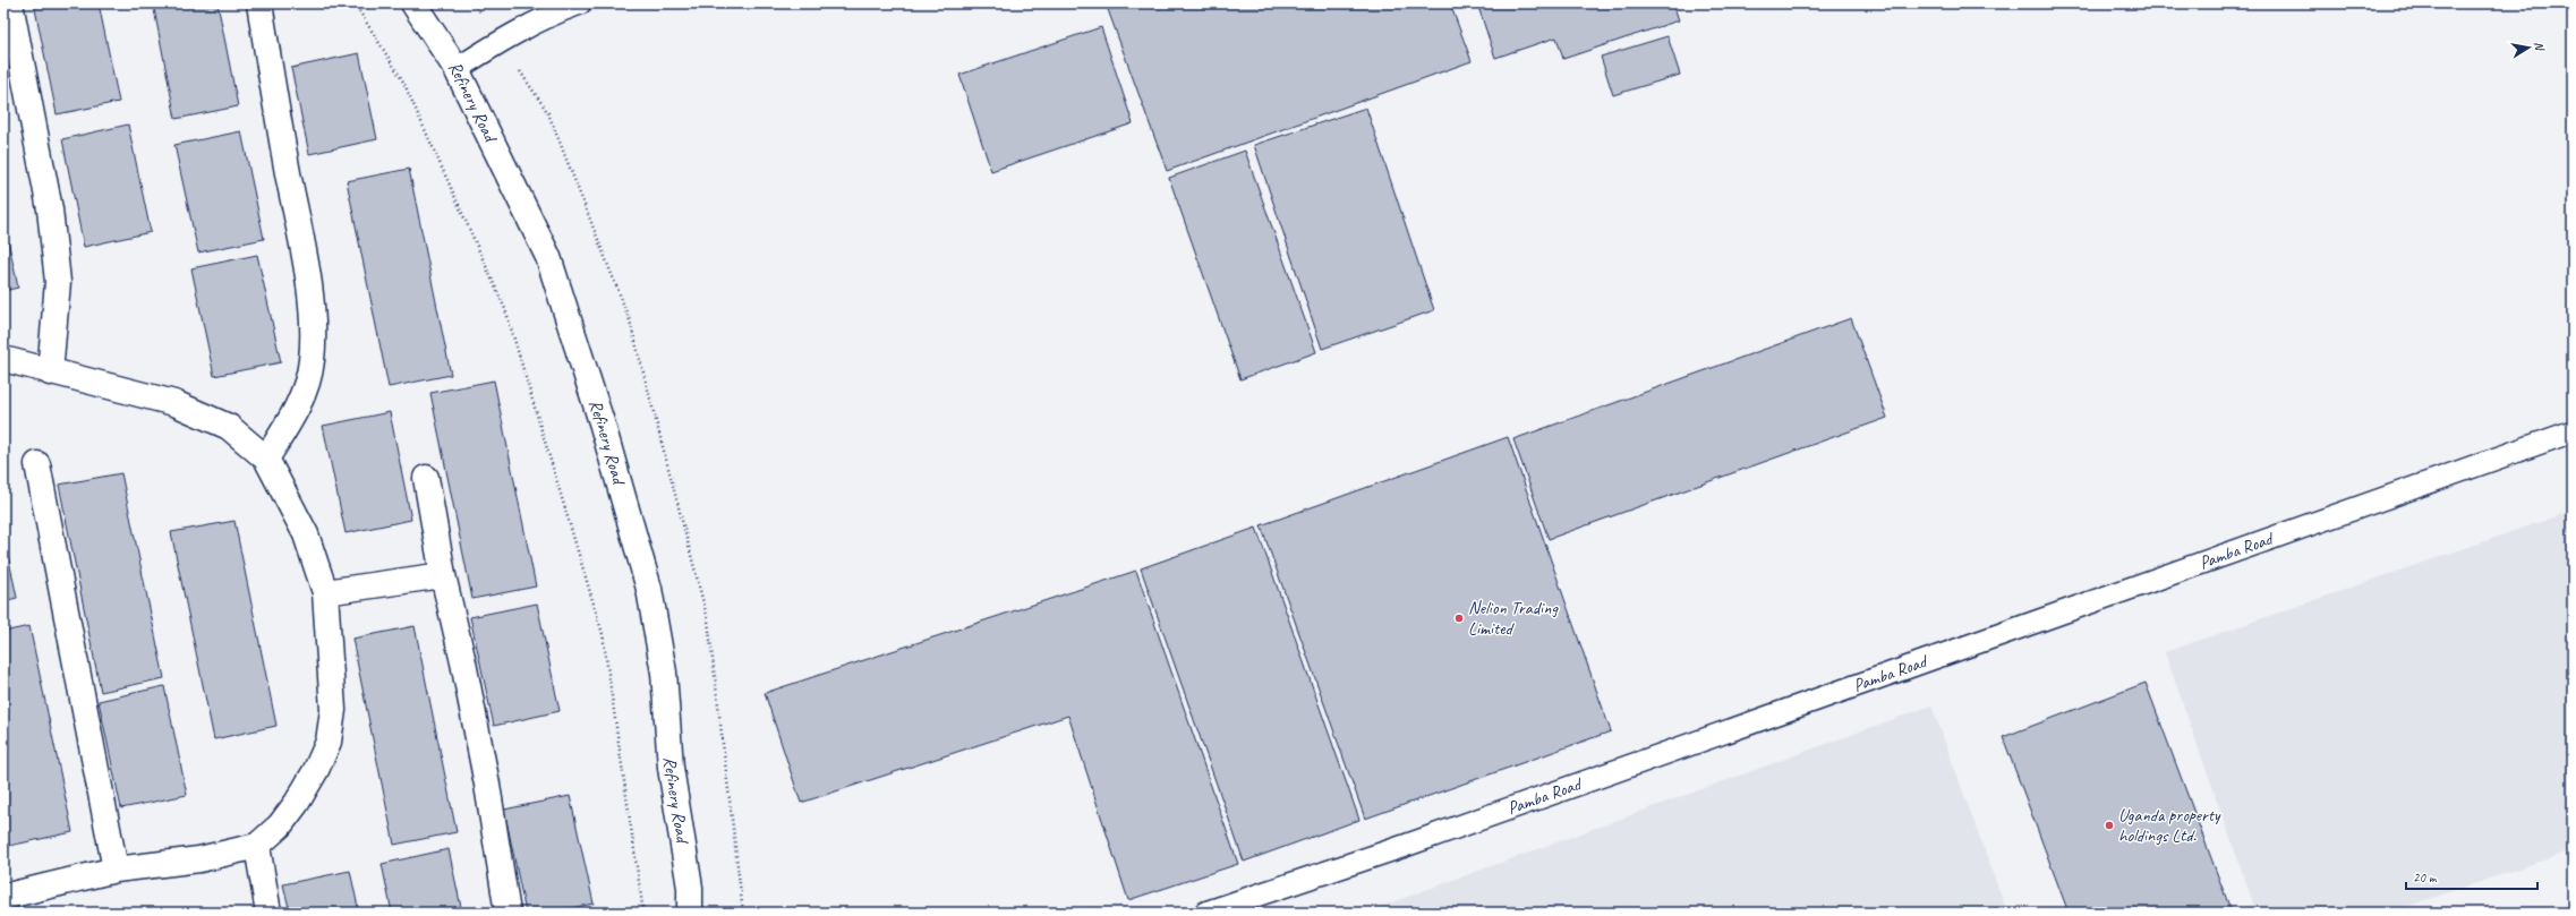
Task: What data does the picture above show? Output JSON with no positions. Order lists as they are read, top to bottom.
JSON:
{
  "streets": {
    "street": ["Refinery Road"],
    "lane": ["Pamba Road"]
  },
  "places": ["Nelion Trading Limited", "Uganda property holdings Ltd."],
  "scale_bar": "20 m",
  "north": "right"
}
